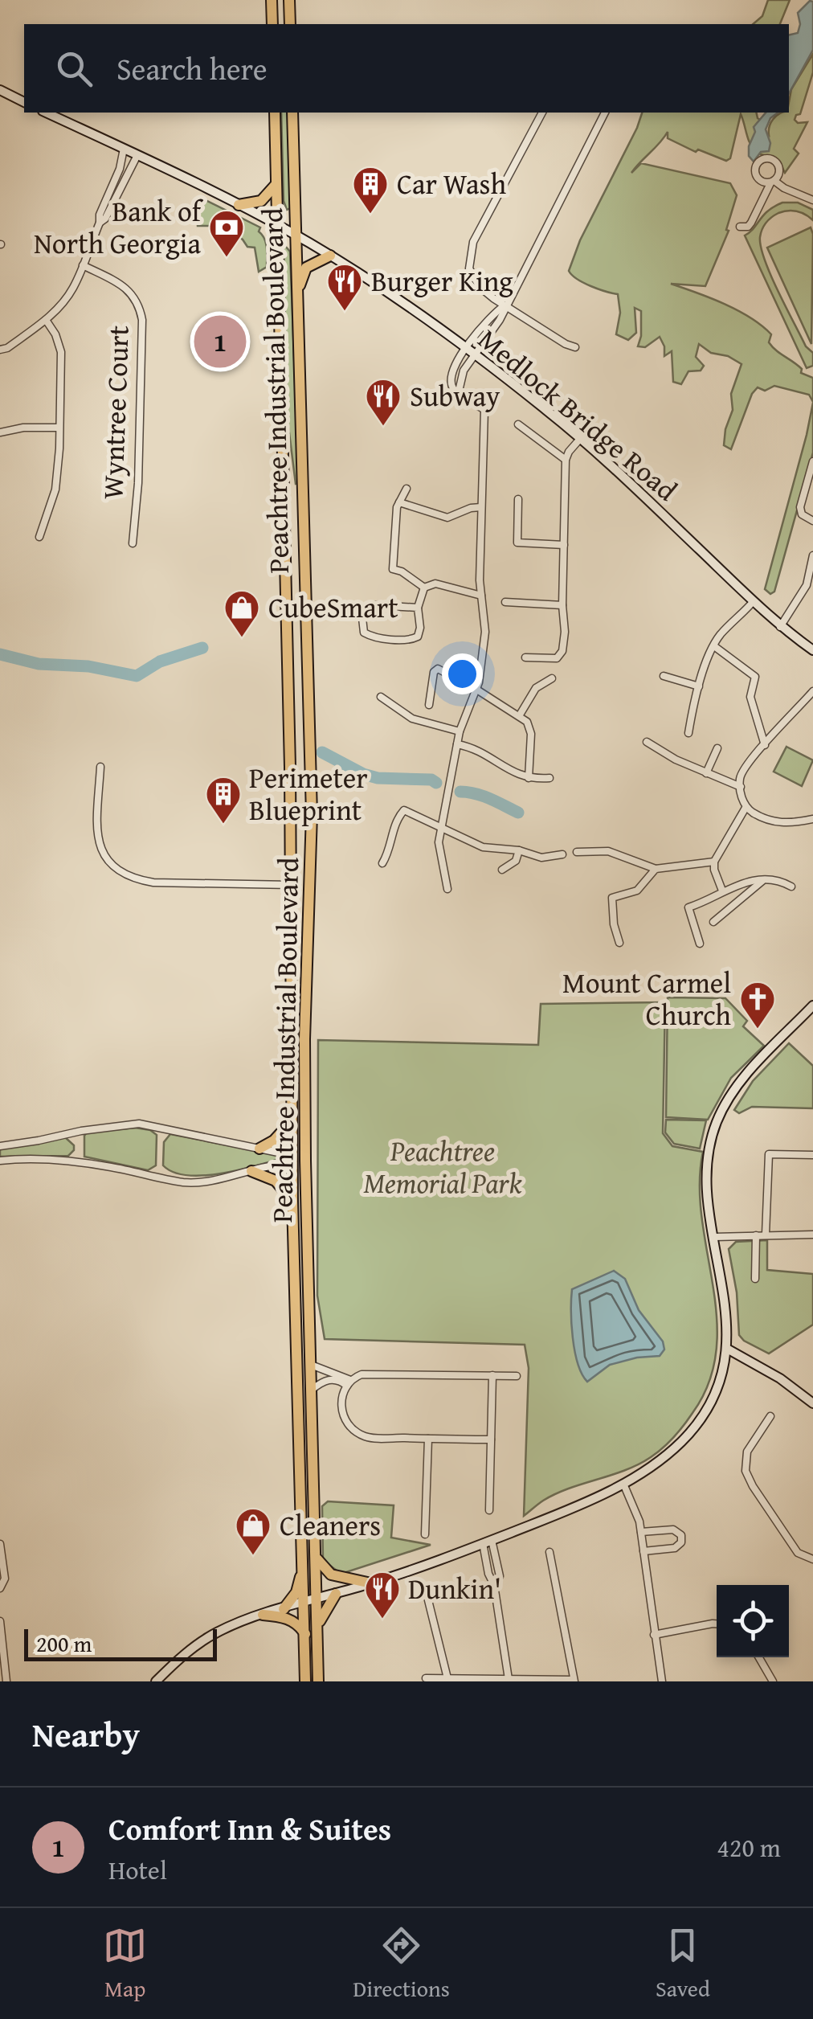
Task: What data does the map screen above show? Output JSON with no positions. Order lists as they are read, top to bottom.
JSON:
{
  "streets": {
    "highway": ["Peachtree Industrial Boulevard"],
    "street": ["Wyntree Court", "Medlock Bridge Road"]
  },
  "crossings": [
    ["Peachtree Industrial Boulevard", "Medlock Bridge Road"]
  ],
  "parks": ["Peachtree Memorial Park"],
  "places": {
    "building": ["Car Wash", "Perimeter Blueprint"],
    "bank": ["Bank of North Georgia"],
    "restaurant": ["Burger King", "Subway", "Dunkin'"],
    "shop": ["CubeSmart", "Cleaners"],
    "church": ["Mount Carmel Church"]
  },
  "scale_bar": "200 m",
  "page": {
    "search": "Search here",
    "pins": "1",
    "scale": "200 m",
    "heading": "Nearby",
    "list": [
      {
        "mark": "1",
        "name": "Comfort Inn & Suites",
        "note": "Hotel",
        "value": "420 m"
      }
    ],
    "nav": ["Map", "Directions", "Saved"]
  }
}
